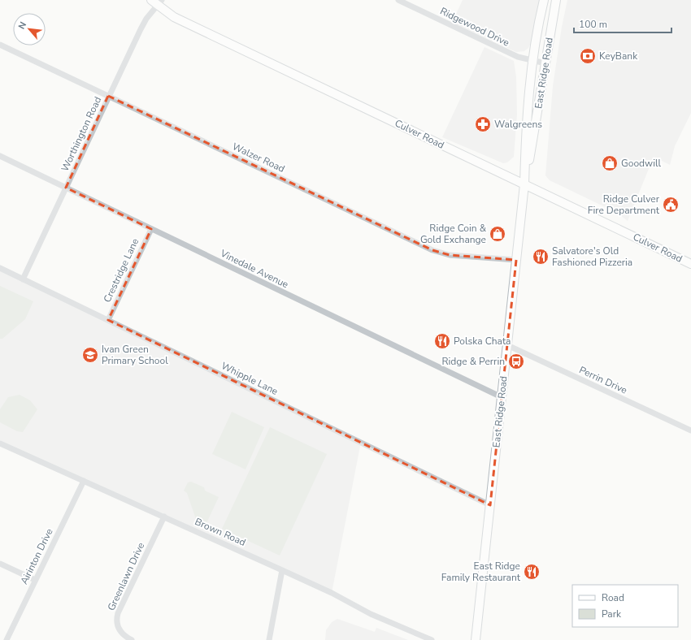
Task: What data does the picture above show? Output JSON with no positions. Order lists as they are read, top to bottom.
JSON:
{
  "streets": {
    "main road": ["East Ridge Road", "Culver Road"],
    "street": [
      "Ridgewood Drive",
      "Worthington Road",
      "Walzer Road",
      "Vinedale Avenue",
      "Crestridge Lane",
      "Whipple Lane",
      "Perrin Drive",
      "Brown Road",
      "Airinton Drive",
      "Greenlawn Drive"
    ]
  },
  "crossings": [
    ["Ridgewood Drive", "East Ridge Road"],
    ["East Ridge Road", "Culver Road"],
    ["East Ridge Road", "Walzer Road"],
    ["East Ridge Road", "Vinedale Avenue"],
    ["East Ridge Road", "Whipple Lane"],
    ["East Ridge Road", "Perrin Drive"],
    ["Worthington Road", "Culver Road"],
    ["Worthington Road", "Walzer Road"],
    ["Worthington Road", "Vinedale Avenue"],
    ["Worthington Road", "Whipple Lane"],
    ["Vinedale Avenue", "Crestridge Lane"],
    ["Crestridge Lane", "Whipple Lane"],
    ["Brown Road", "Airinton Drive"],
    ["Brown Road", "Greenlawn Drive"]
  ],
  "places": {
    "bank": ["KeyBank"],
    "pharmacy": ["Walgreens"],
    "shop": ["Goodwill", "Ridge Coin & Gold Exchange"],
    "public building": ["Ridge Culver Fire Department"],
    "restaurant": ["Salvatore's Old Fashioned Pizzeria", "Polska Chata", "East Ridge Family Restaurant"],
    "school or university": ["Ivan Green Primary School"],
    "bus stop": ["Ridge & Perrin"]
  },
  "legend": ["Road", "Park"],
  "scale_bar": "100 m",
  "north": "top left"
}
